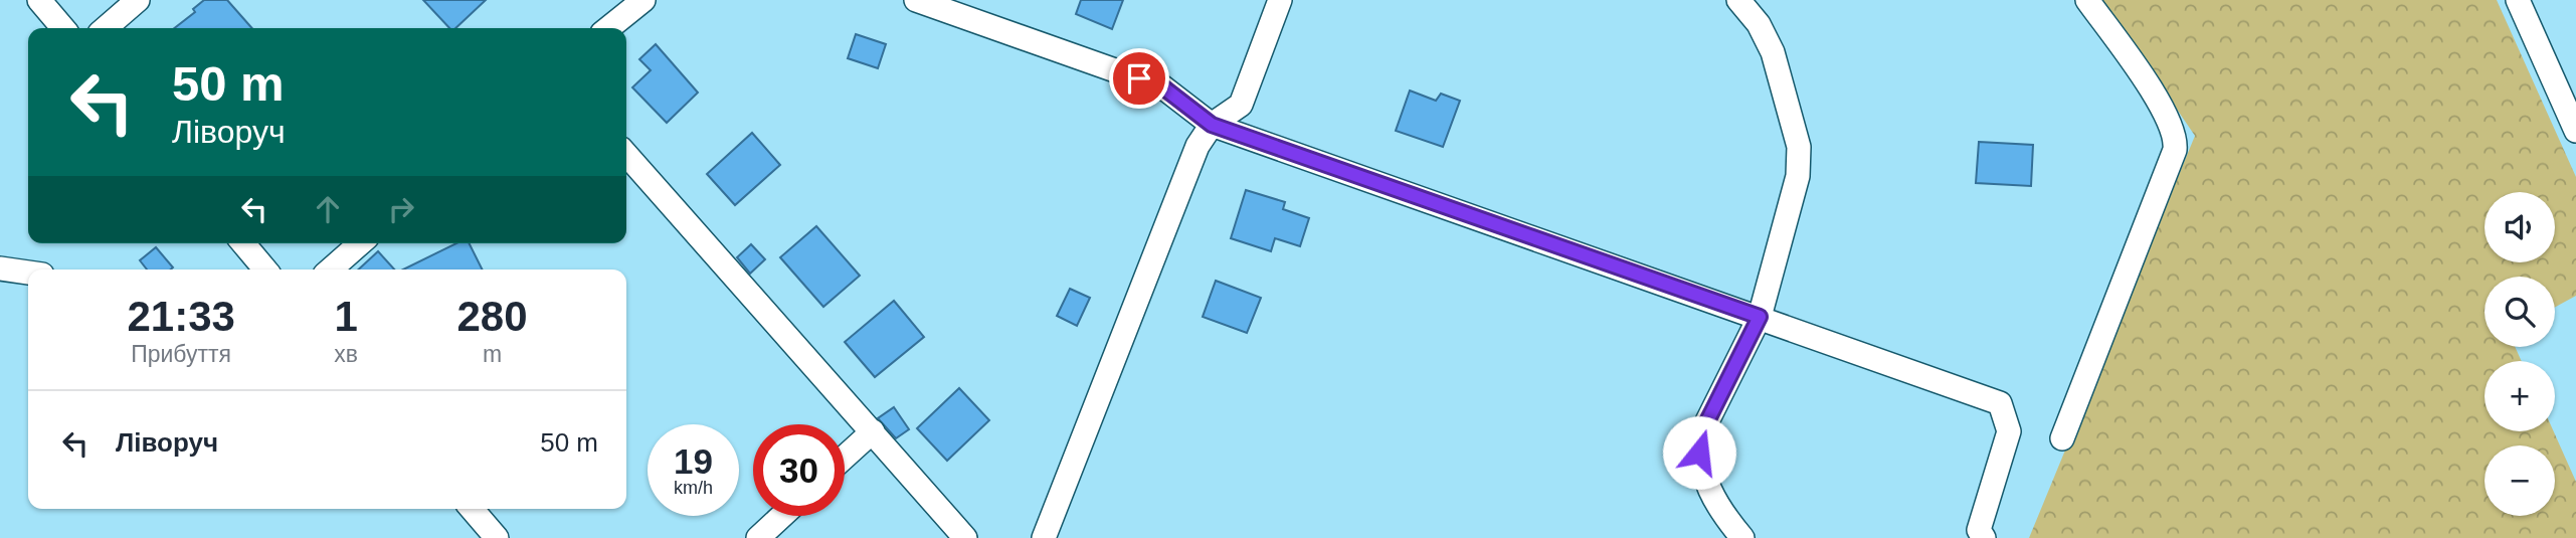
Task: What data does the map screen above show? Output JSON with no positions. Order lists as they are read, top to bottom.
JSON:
{
  "page": {
    "turn": ["50 m", "Ліворуч"],
    "map_buttons": ["+", "−"],
    "eta": [
      "21:33",
      "Прибуття",
      "1",
      "хв",
      "280",
      "m"
    ],
    "list": [
      {
        "name": "Ліворуч",
        "value": "50 m"
      }
    ],
    "speed": "19 km/h",
    "limit": "30"
  }
}
